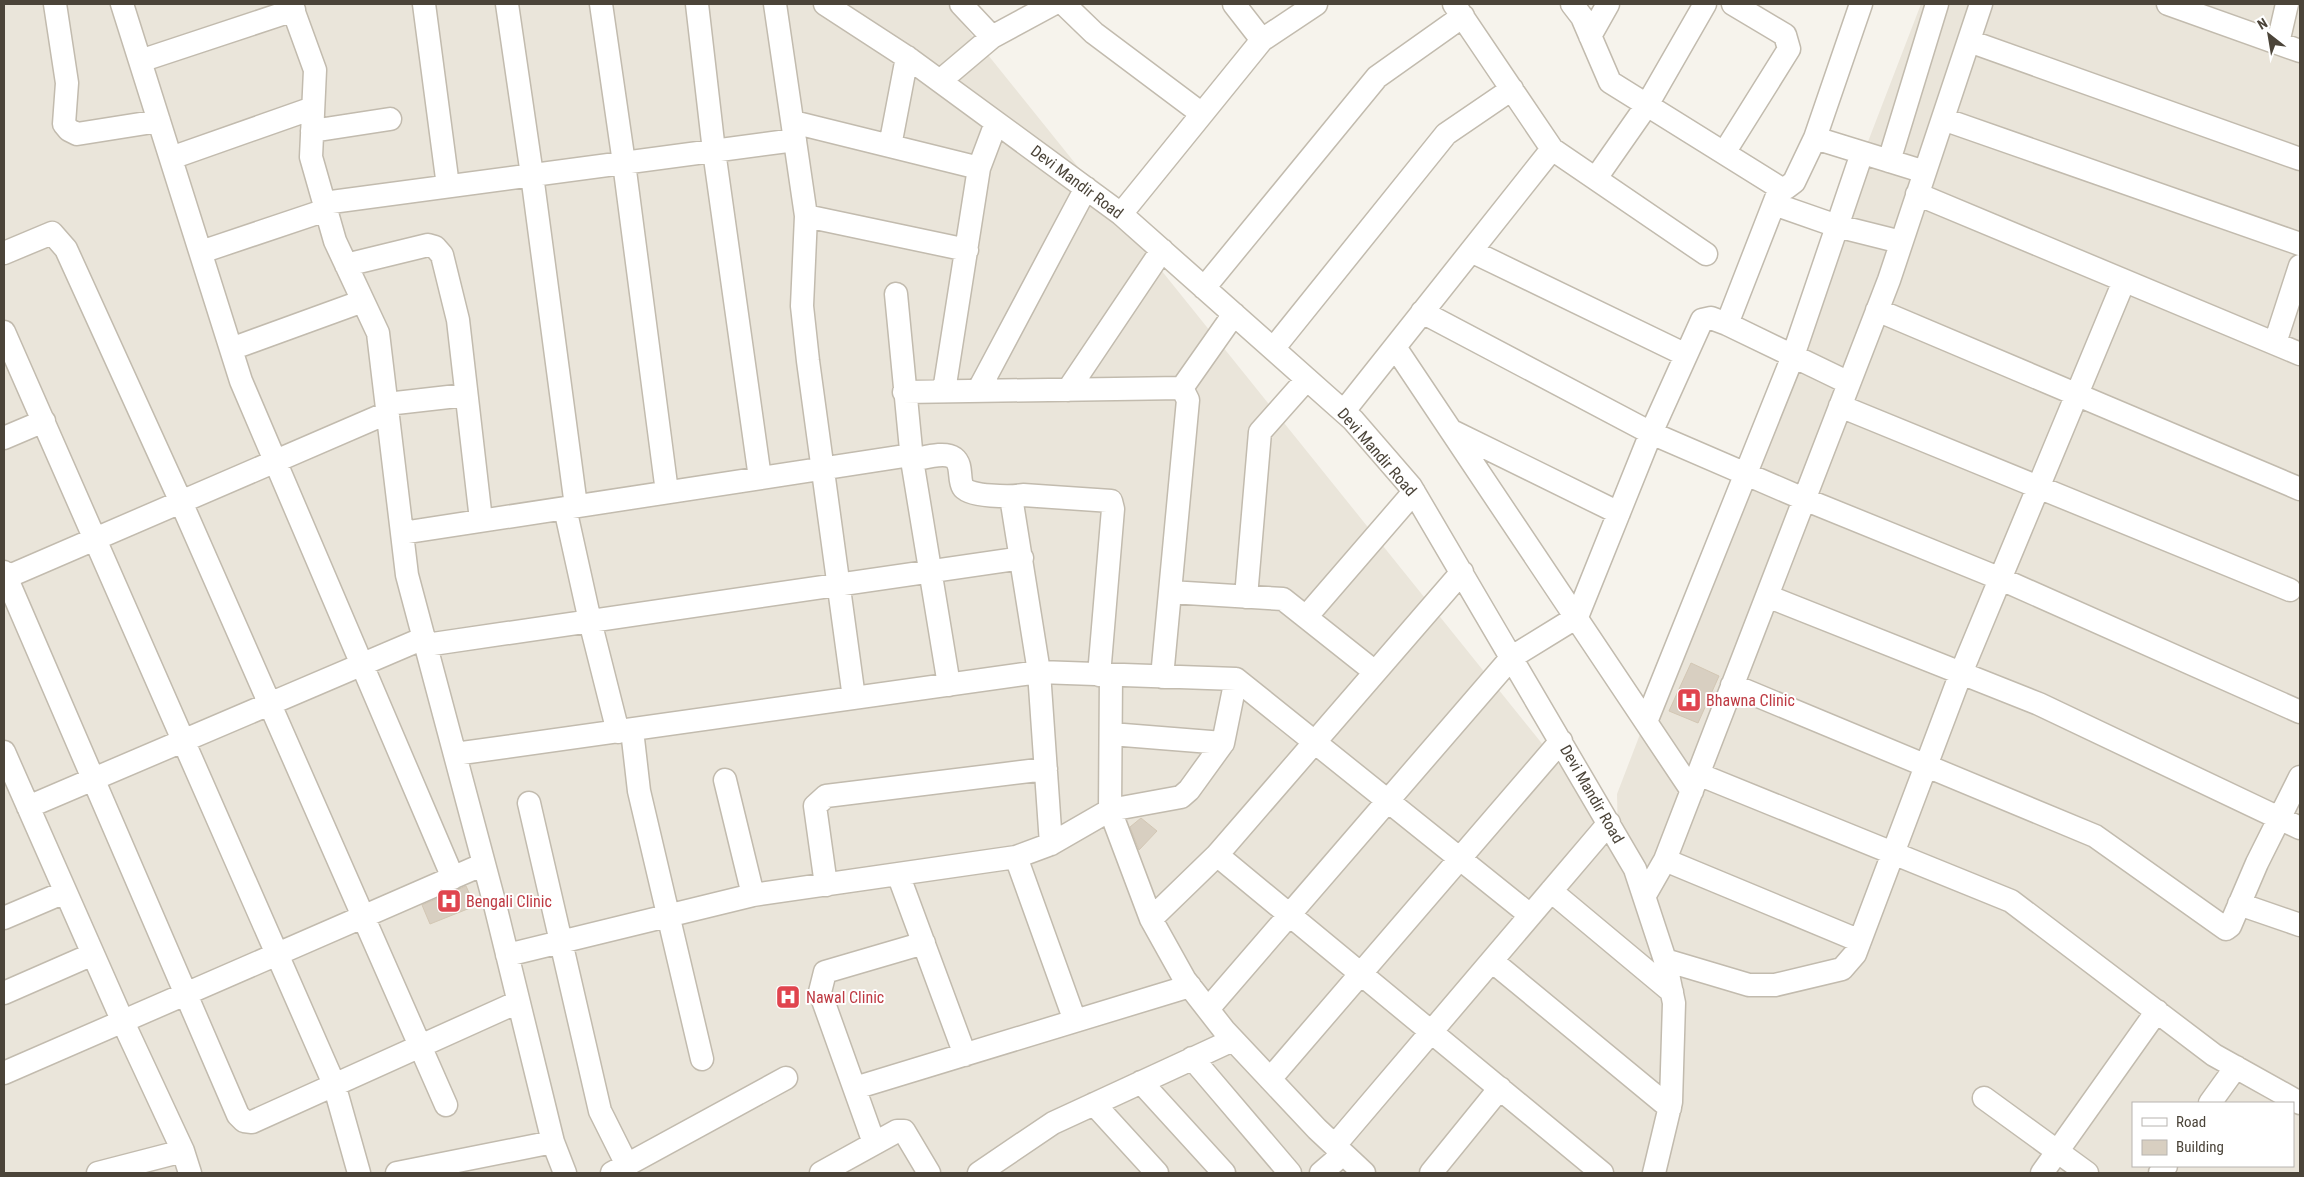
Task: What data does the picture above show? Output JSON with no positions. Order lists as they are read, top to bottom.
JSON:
{
  "streets": {
    "street": ["Devi Mandir Road"]
  },
  "places": {
    "hospital": ["Bhawna Clinic", "Bengali Clinic", "Nawal Clinic"]
  },
  "legend": ["Road", "Building"],
  "north": "top left"
}
